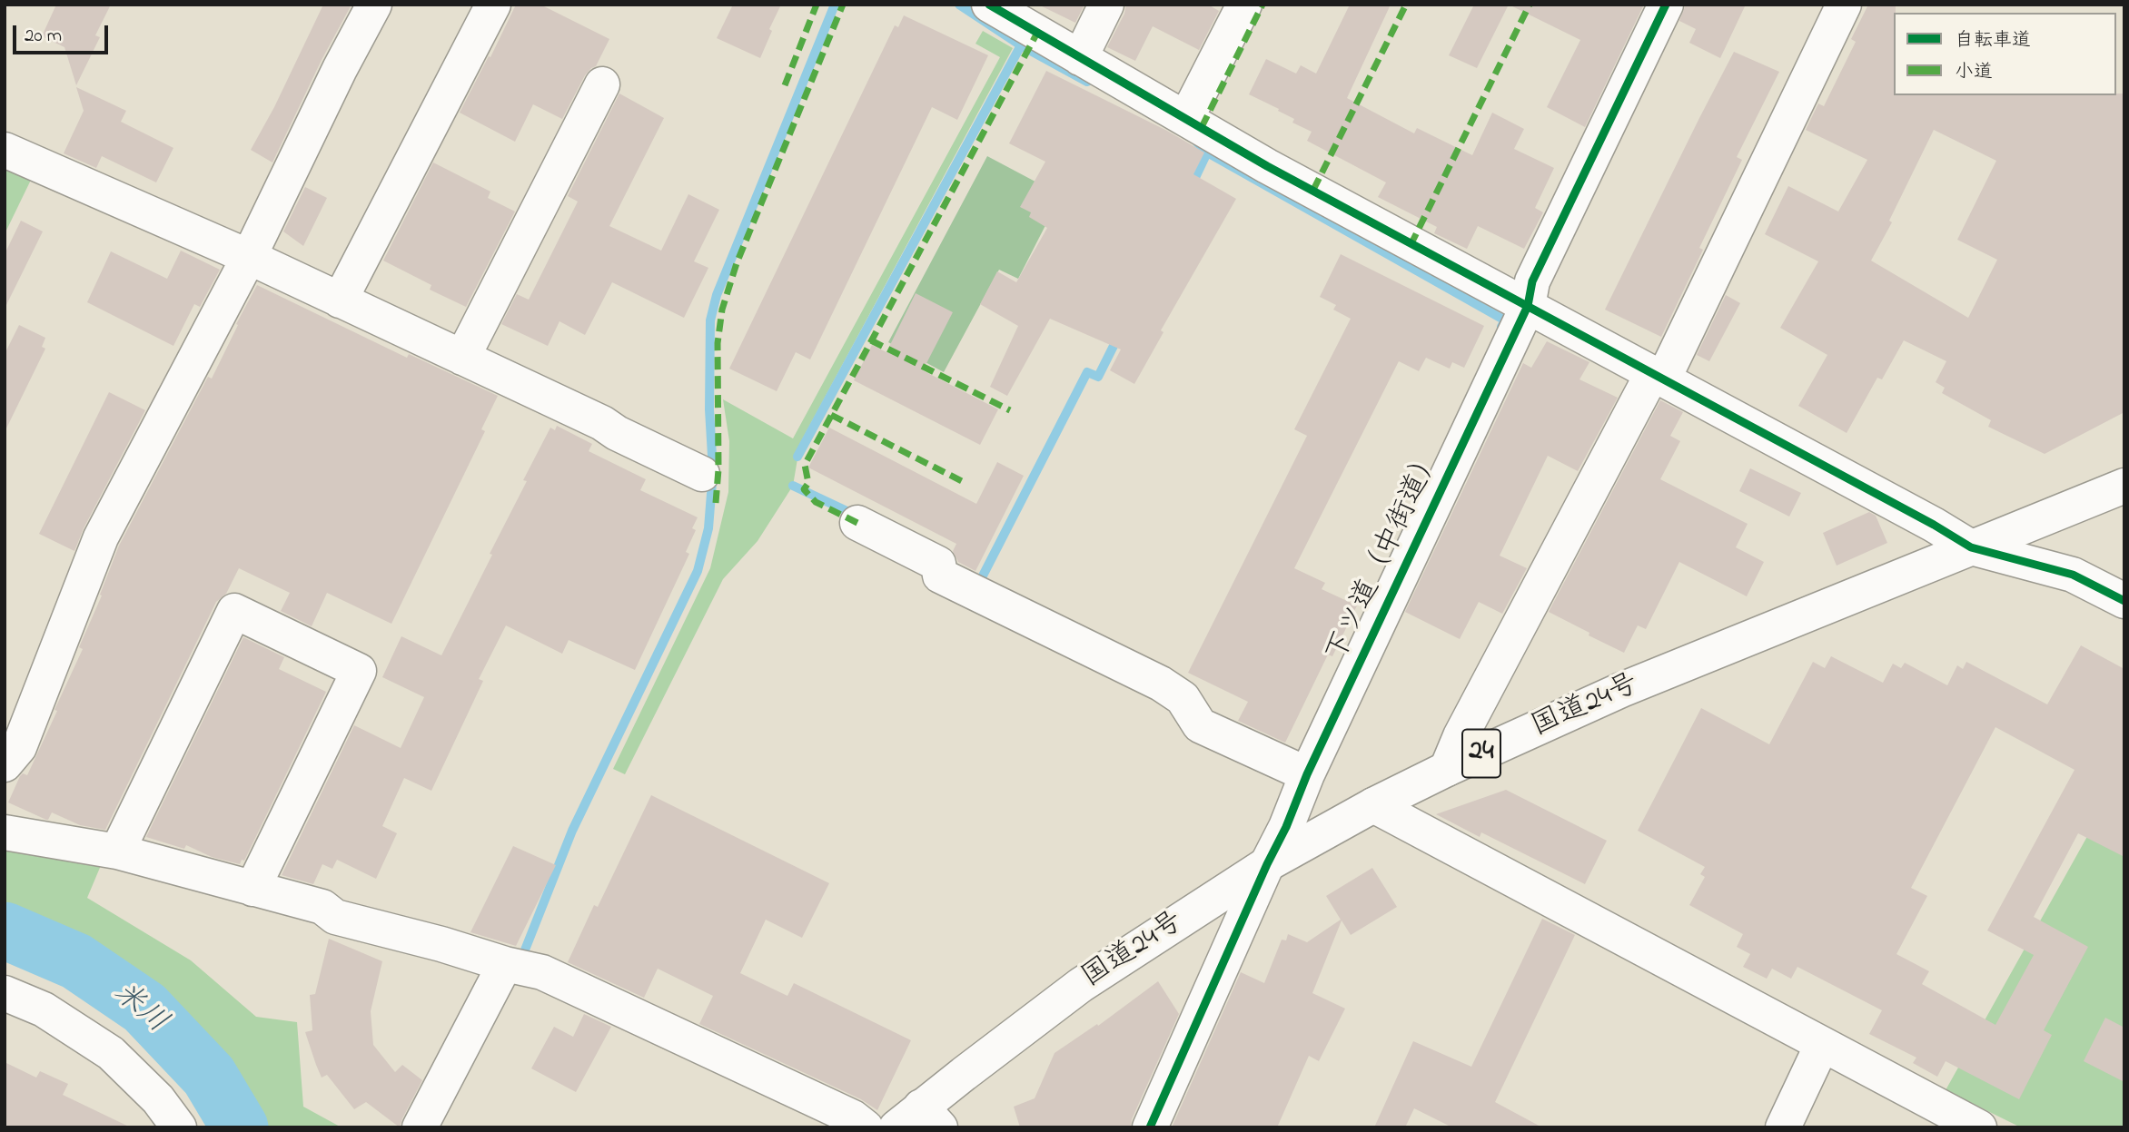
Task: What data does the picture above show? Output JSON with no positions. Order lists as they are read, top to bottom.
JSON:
{
  "streets": {
    "main road": ["下ツ道（中街道）", "国道24号", "24"]
  },
  "crossings": [
    ["下ツ道（中街道）", "国道24号"]
  ],
  "water": ["米川"],
  "legend": ["自転車道", "小道"],
  "scale_bar": "20 m"
}
